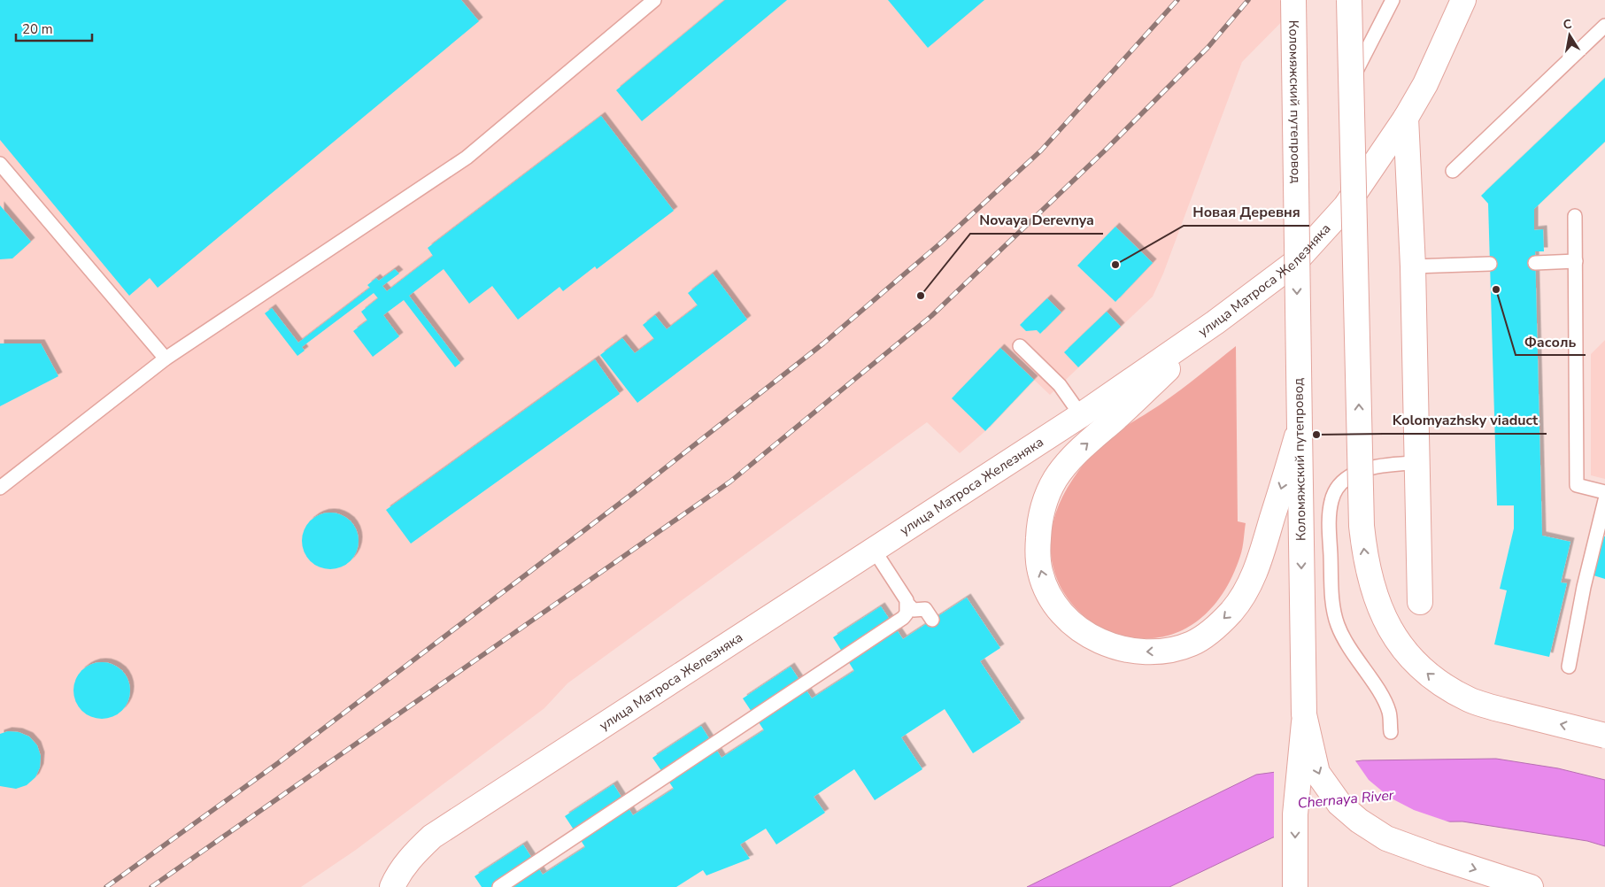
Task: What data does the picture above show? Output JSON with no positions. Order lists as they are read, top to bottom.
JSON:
{
  "streets": {
    "street": ["Коломяжский путепровод", "улица Матроса Железняка"]
  },
  "water": ["Chernaya River"],
  "places": [
    "Новая Деревня",
    "Фасоль",
    "Novaya Derevnya",
    "Kolomyazhsky viaduct"
  ],
  "scale_bar": "20 m",
  "north": "top"
}
